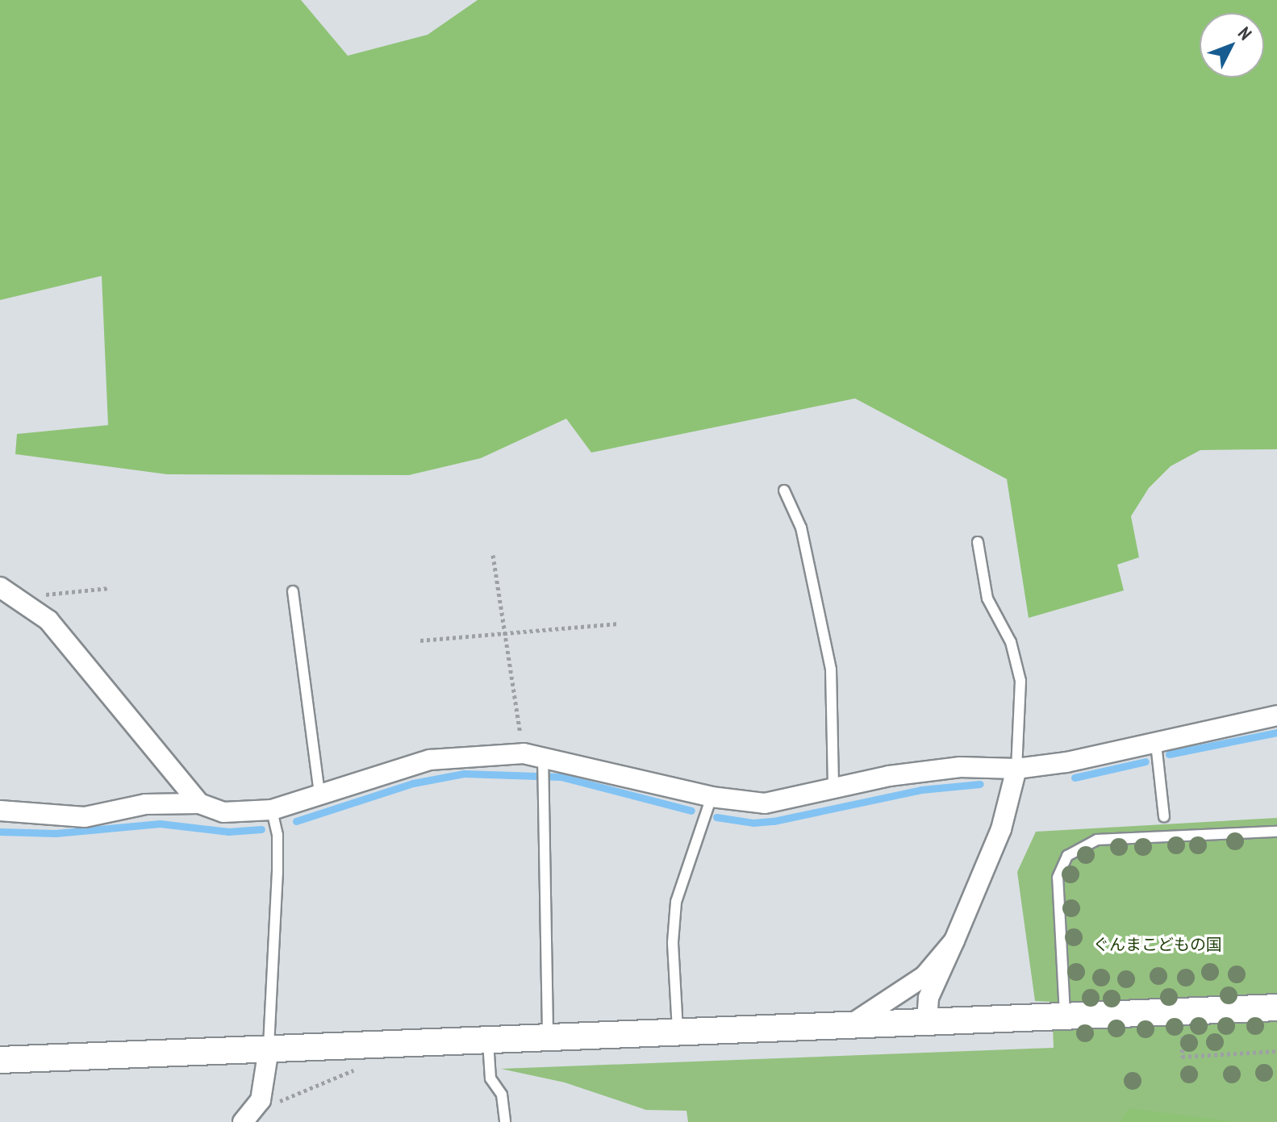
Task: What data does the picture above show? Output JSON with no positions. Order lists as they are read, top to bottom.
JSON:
{
  "parks": ["ぐんまこどもの国"],
  "north": "top right"
}
